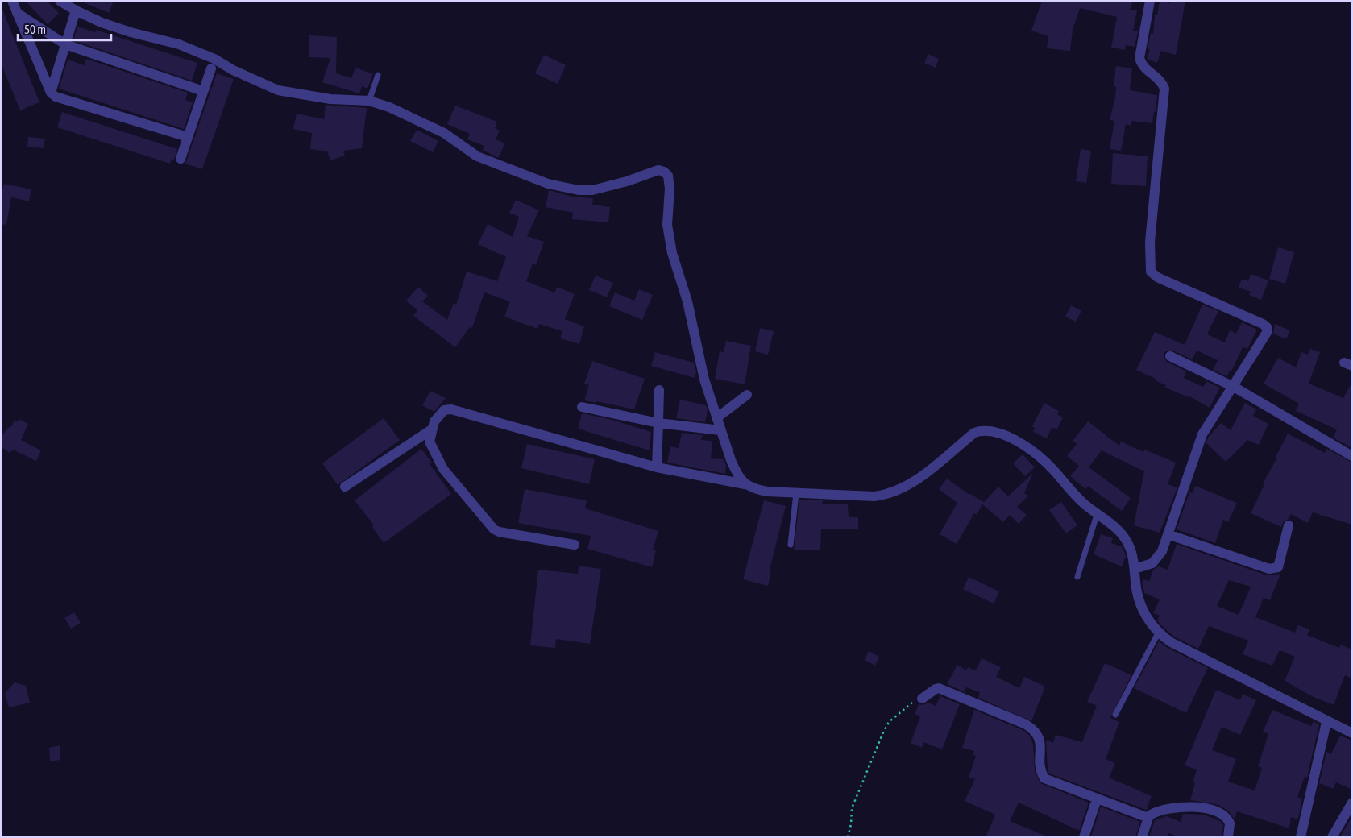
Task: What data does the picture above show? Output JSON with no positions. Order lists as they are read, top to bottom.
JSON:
{
  "scale_bar": "50 m"
}
